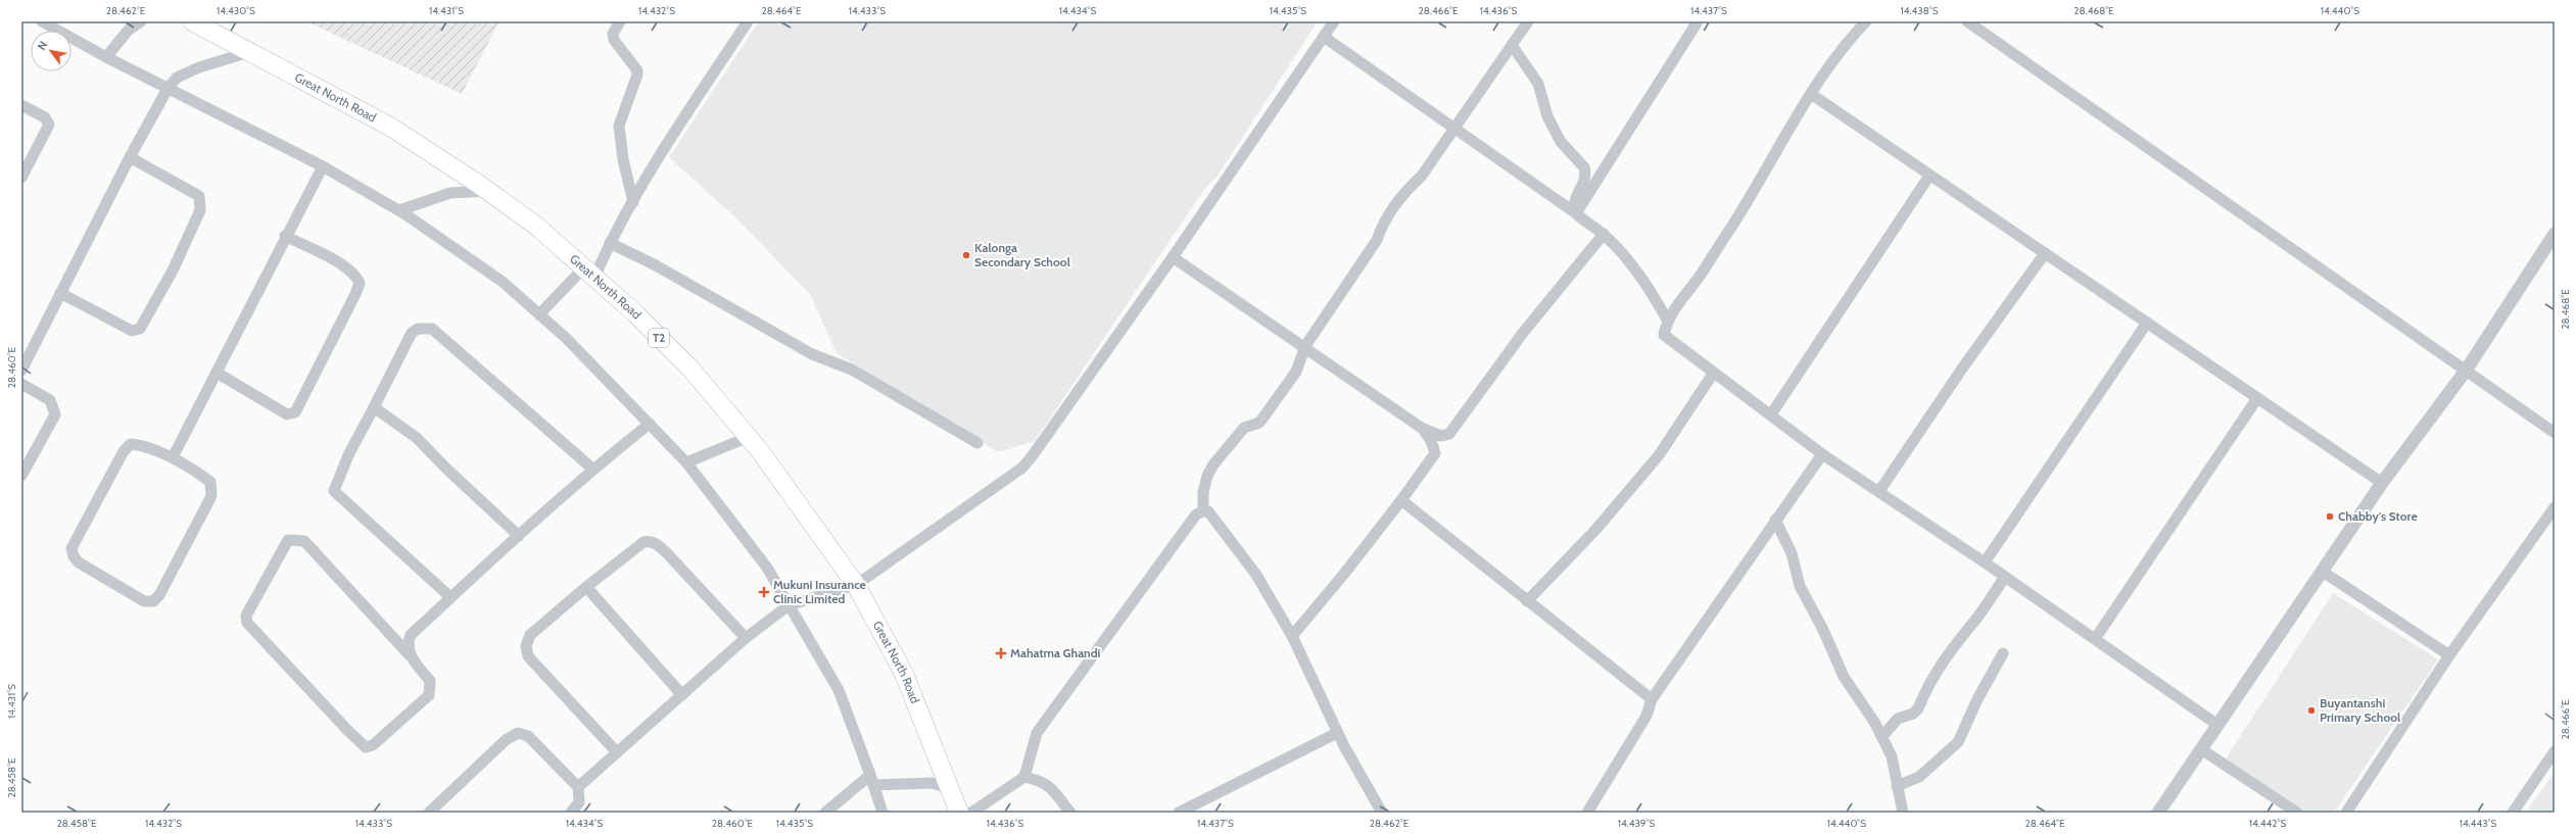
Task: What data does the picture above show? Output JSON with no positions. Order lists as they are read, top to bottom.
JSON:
{
  "streets": {
    "highway": ["Great North Road", "T2"]
  },
  "places": {
    "other": ["Kalonga Secondary School", "Chabby's Store", "Buyantanshi Primary School"],
    "health": ["Mukuni Insurance Clinic Limited", "Mahatma Ghandi"]
  },
  "north": "top left",
  "coordinates": [
    "28.462°E",
    "14.430°S",
    "14.431°S",
    "14.432°S",
    "28.464°E",
    "14.433°S",
    "14.434°S",
    "14.435°S",
    "28.466°E",
    "14.436°S",
    "14.437°S",
    "14.438°S",
    "28.468°E",
    "14.440°S",
    "28.460°E",
    "28.458°E",
    "14.439°S",
    "14.442°S",
    "14.443°S"
  ]
}
